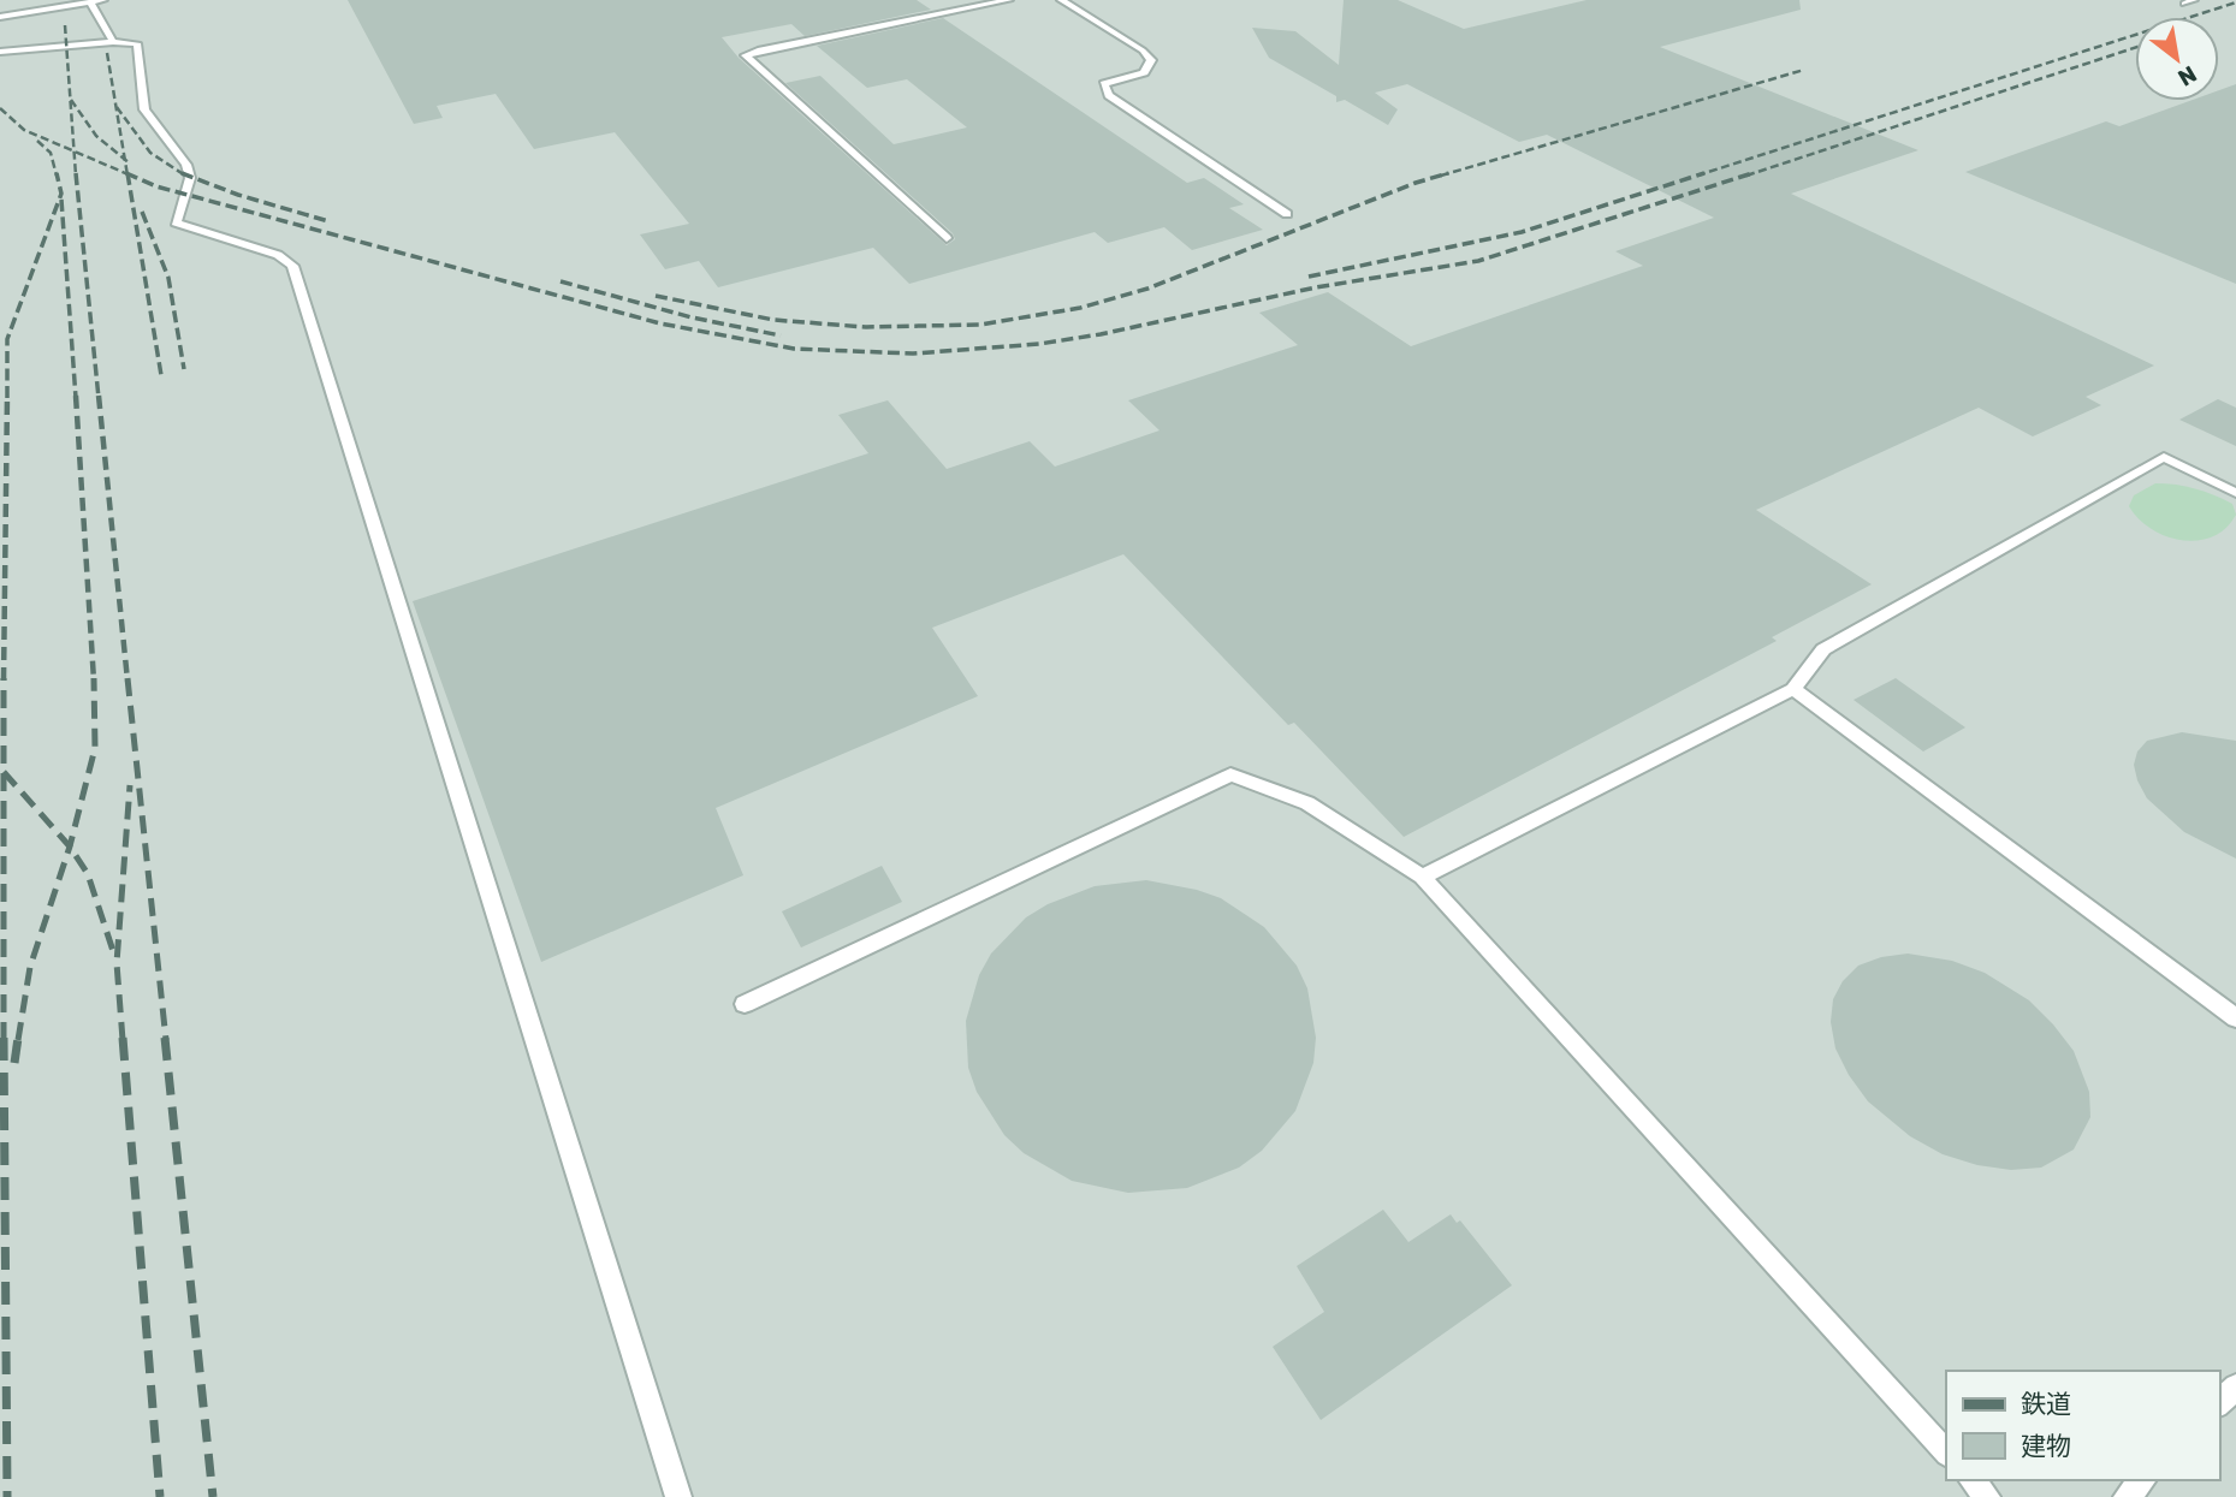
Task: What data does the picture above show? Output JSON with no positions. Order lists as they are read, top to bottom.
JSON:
{
  "legend": ["鉄道", "建物"],
  "north": "bottom right"
}
